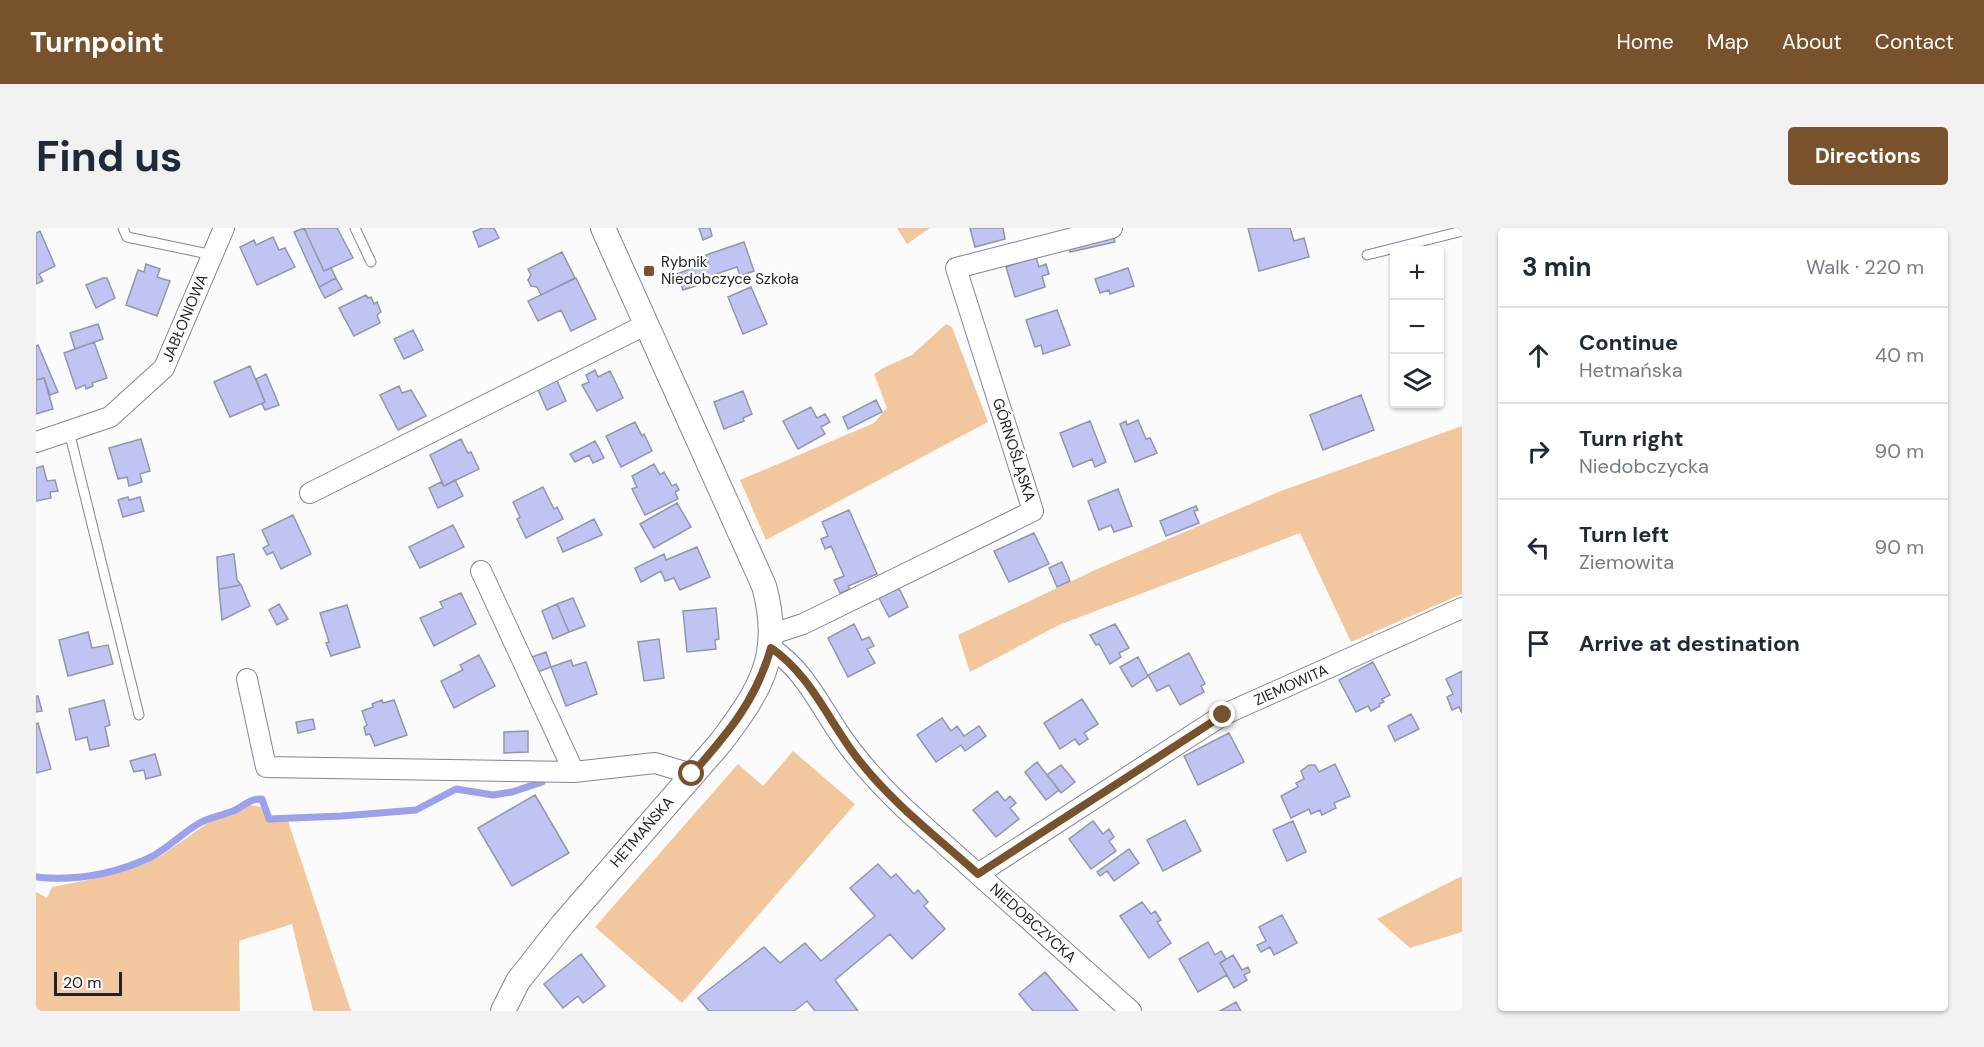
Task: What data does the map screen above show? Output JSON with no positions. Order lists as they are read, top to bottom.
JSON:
{
  "streets": {
    "street": [
      "JABŁONIOWA",
      "GÓRNOŚLĄSKA",
      "ZIEMOWITA",
      "HETMAŃSKA",
      "NIEDOBCZYCKA"
    ]
  },
  "crossings": [
    ["GÓRNOŚLĄSKA", "HETMAŃSKA"],
    ["GÓRNOŚLĄSKA", "NIEDOBCZYCKA"],
    ["ZIEMOWITA", "NIEDOBCZYCKA"],
    ["HETMAŃSKA", "NIEDOBCZYCKA"]
  ],
  "places": {
    "transit": ["Rybnik Niedobczyce Szkoła"]
  },
  "scale_bar": "20 m",
  "page": {
    "header": "Turnpoint",
    "nav": [
      "Home",
      "Map",
      "About",
      "Contact"
    ],
    "buttons": "Directions",
    "title": "Find us",
    "heading": ["3 min", "Walk · 220 m"],
    "map_buttons": ["+", "−"],
    "list": [
      ["Continue", "Hetmańska", "40 m"],
      ["Turn right", "Niedobczycka", "90 m"],
      ["Turn left", "Ziemowita", "90 m"],
      "Arrive at destination"
    ],
    "scale": "20 m"
  }
}
